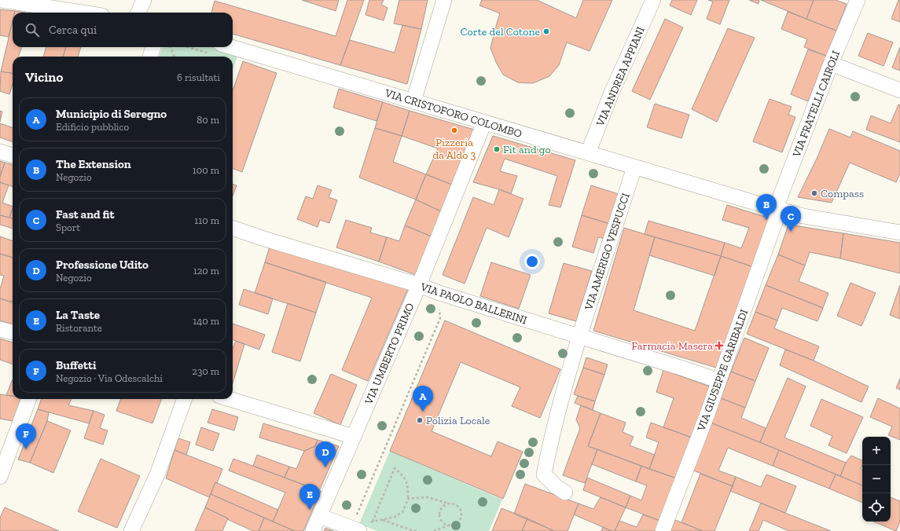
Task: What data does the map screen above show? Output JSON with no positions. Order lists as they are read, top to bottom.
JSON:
{
  "streets": {
    "street": [
      "VIA ANDREA APPIANI",
      "VIA FRATELLI CAIROLI",
      "VIA CRISTOFORO COLOMBO",
      "VIA AMERIGO VESPUCCI",
      "VIA PAOLO BALLERINI",
      "VIA UMBERTO PRIMO",
      "VIA GIUSEPPE GARIBALDI"
    ]
  },
  "crossings": [
    ["VIA ANDREA APPIANI", "VIA CRISTOFORO COLOMBO"],
    ["VIA FRATELLI CAIROLI", "VIA CRISTOFORO COLOMBO"],
    ["VIA FRATELLI CAIROLI", "VIA GIUSEPPE GARIBALDI"],
    ["VIA CRISTOFORO COLOMBO", "VIA AMERIGO VESPUCCI"],
    ["VIA CRISTOFORO COLOMBO", "VIA UMBERTO PRIMO"],
    ["VIA CRISTOFORO COLOMBO", "VIA GIUSEPPE GARIBALDI"],
    ["VIA AMERIGO VESPUCCI", "VIA PAOLO BALLERINI"],
    ["VIA PAOLO BALLERINI", "VIA UMBERTO PRIMO"],
    ["VIA PAOLO BALLERINI", "VIA GIUSEPPE GARIBALDI"]
  ],
  "places": {
    "other": [
      "Corte del Cotone",
      "Pizzeria da Aldo 3",
      "Fit and go",
      "Compass",
      "Polizia Locale"
    ],
    "health": ["Farmacia Masera"]
  },
  "page": {
    "search": "Cerca qui",
    "heading": ["Vicino", "6 risultati"],
    "list": [
      {
        "mark": "A",
        "name": "Municipio di Seregno",
        "note": "Edificio pubblico",
        "value": "80 m"
      },
      {
        "mark": "B",
        "name": "The Extension",
        "note": "Negozio",
        "value": "100 m"
      },
      {
        "mark": "C",
        "name": "Fast and fit",
        "note": "Sport",
        "value": "110 m"
      },
      {
        "mark": "D",
        "name": "Professione Udito",
        "note": "Negozio",
        "value": "120 m"
      },
      {
        "mark": "E",
        "name": "La Taste",
        "note": "Ristorante",
        "value": "140 m"
      },
      {
        "mark": "F",
        "name": "Buffetti",
        "note": "Negozio · Via Odescalchi",
        "value": "230 m"
      }
    ],
    "pins": [
      "B",
      "C",
      "A",
      "F",
      "D",
      "E"
    ],
    "map_buttons": ["+", "−"]
  }
}
